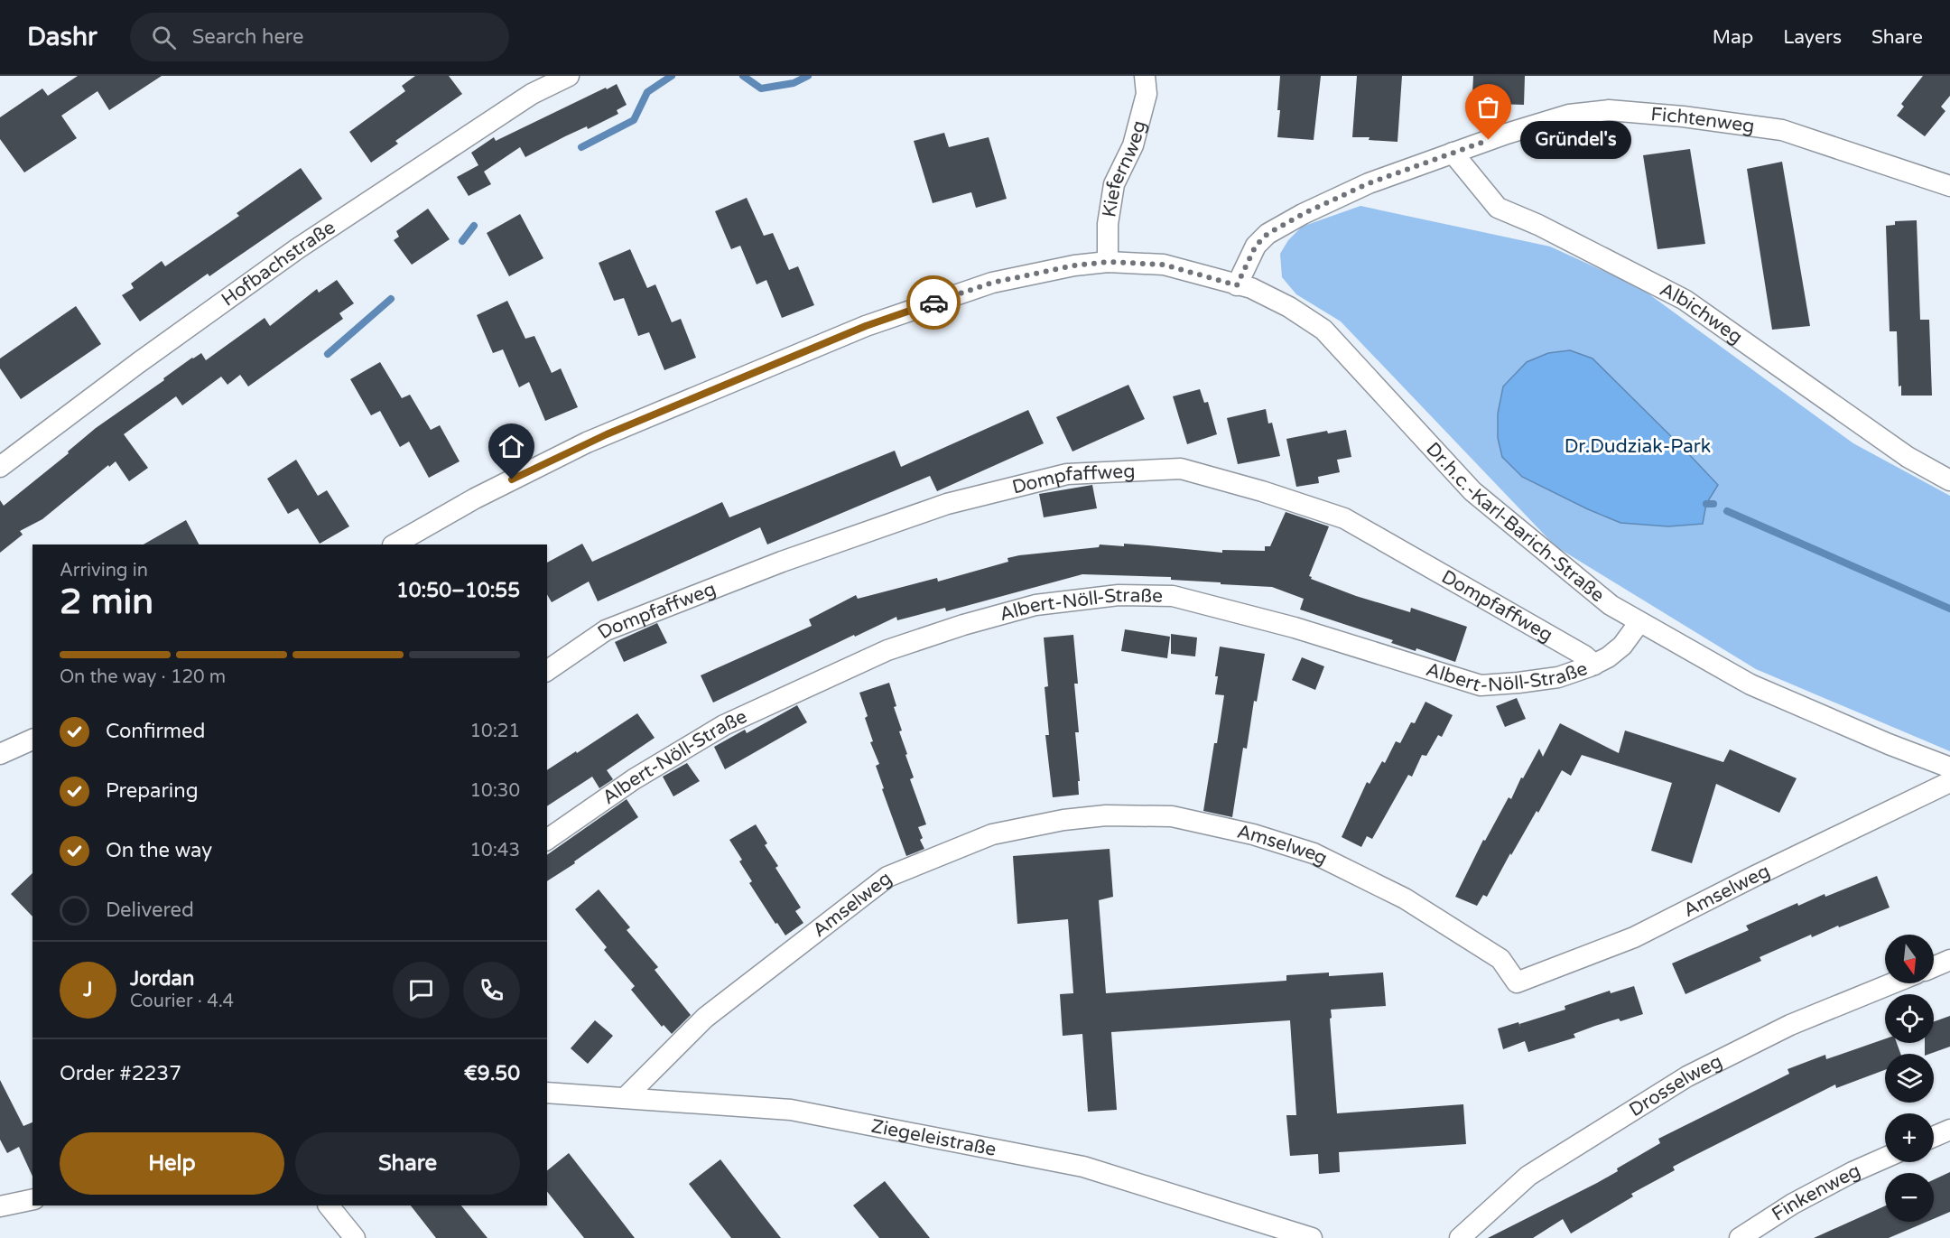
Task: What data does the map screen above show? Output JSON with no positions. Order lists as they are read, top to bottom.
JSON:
{
  "streets": {
    "street": [
      "Fichtenweg",
      "Kiefernweg",
      "Hofbachstraße",
      "Albichweg",
      "Dompfaffweg",
      "Dr.h.c.-Karl-Barich-Straße",
      "Albert-Nöll-Straße",
      "Amselweg",
      "Drosselweg",
      "Ziegeleistraße",
      "Finkenweg"
    ]
  },
  "crossings": [
    ["Fichtenweg", "Albichweg"],
    ["Fichtenweg", "Dr.h.c.-Karl-Barich-Straße"],
    ["Kiefernweg", "Dr.h.c.-Karl-Barich-Straße"],
    ["Dompfaffweg", "Albert-Nöll-Straße"],
    ["Dr.h.c.-Karl-Barich-Straße", "Albert-Nöll-Straße"],
    ["Amselweg", "Ziegeleistraße"]
  ],
  "parks": ["Dr.Dudziak-Park"],
  "places": ["Gründel's"],
  "north": "bottom",
  "page": {
    "header": "Dashr",
    "search": "Search here",
    "nav": ["Map", "Layers", "Share"],
    "bubble": "Gründel's",
    "heading": ["2 min", "Arriving in", "10:50–10:55"],
    "panel": [
      "Jordan",
      "Courier · 4.4",
      "Order #2237",
      "€9.50"
    ],
    "bar": "On the way · 120 m",
    "list": [
      ["Confirmed", "10:21"],
      ["Preparing", "10:30"],
      ["On the way", "10:43"],
      "Delivered"
    ],
    "map_buttons": ["+", "−"],
    "round": "J",
    "buttons": ["Help", "Share"]
  }
}
